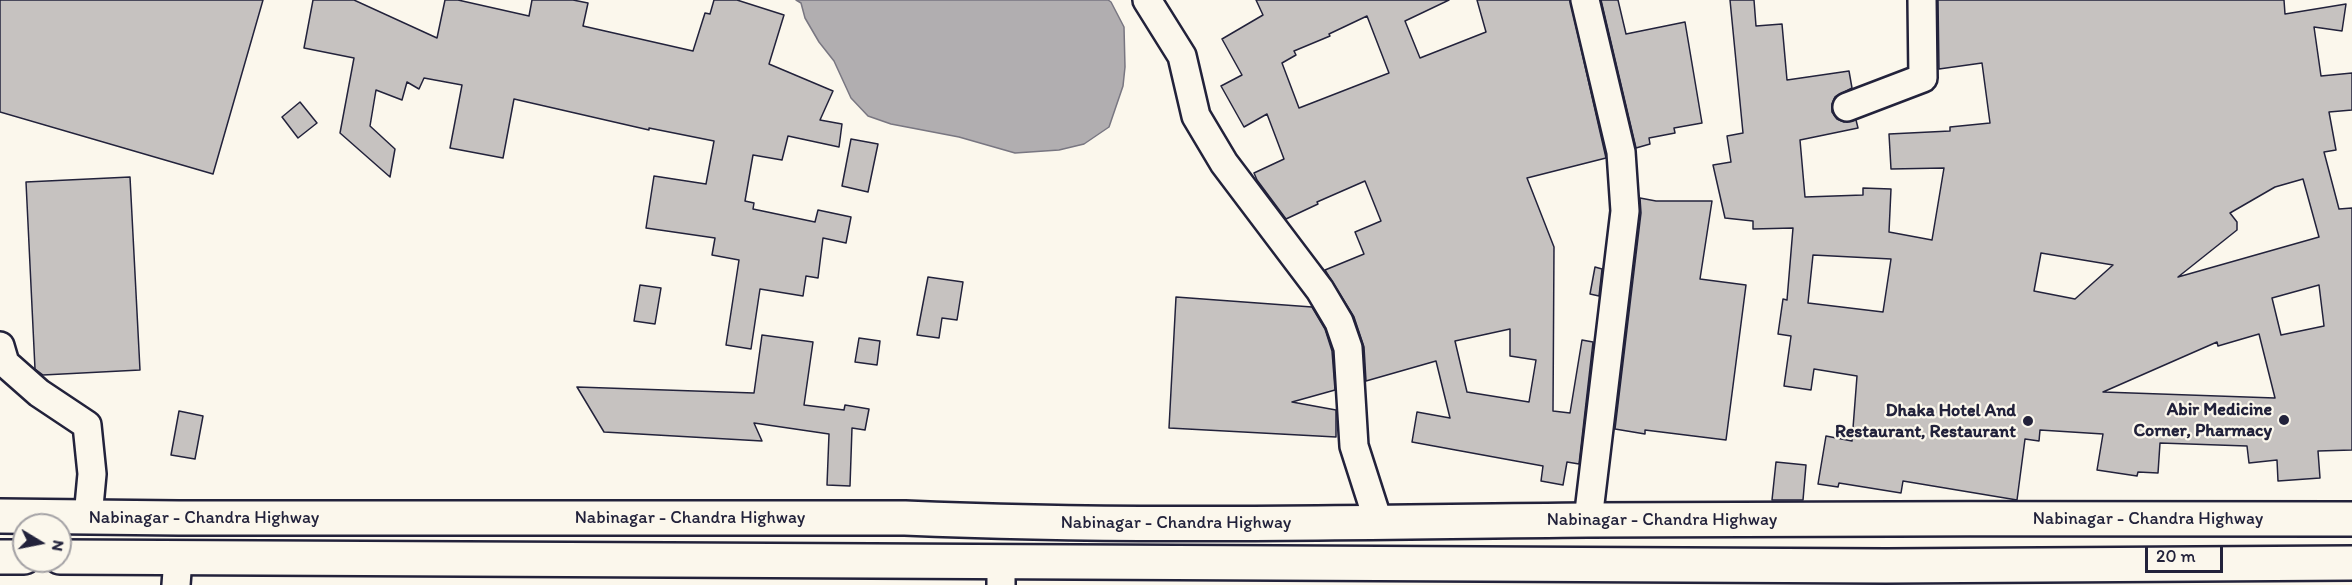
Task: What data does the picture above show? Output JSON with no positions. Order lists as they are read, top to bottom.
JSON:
{
  "streets": {
    "highway": ["Nabinagar - Chandra Highway"]
  },
  "places": ["Abir Medicine Corner, Pharmacy", "Dhaka Hotel And Restaurant, Restaurant"],
  "scale_bar": "20 m",
  "north": "right"
}
